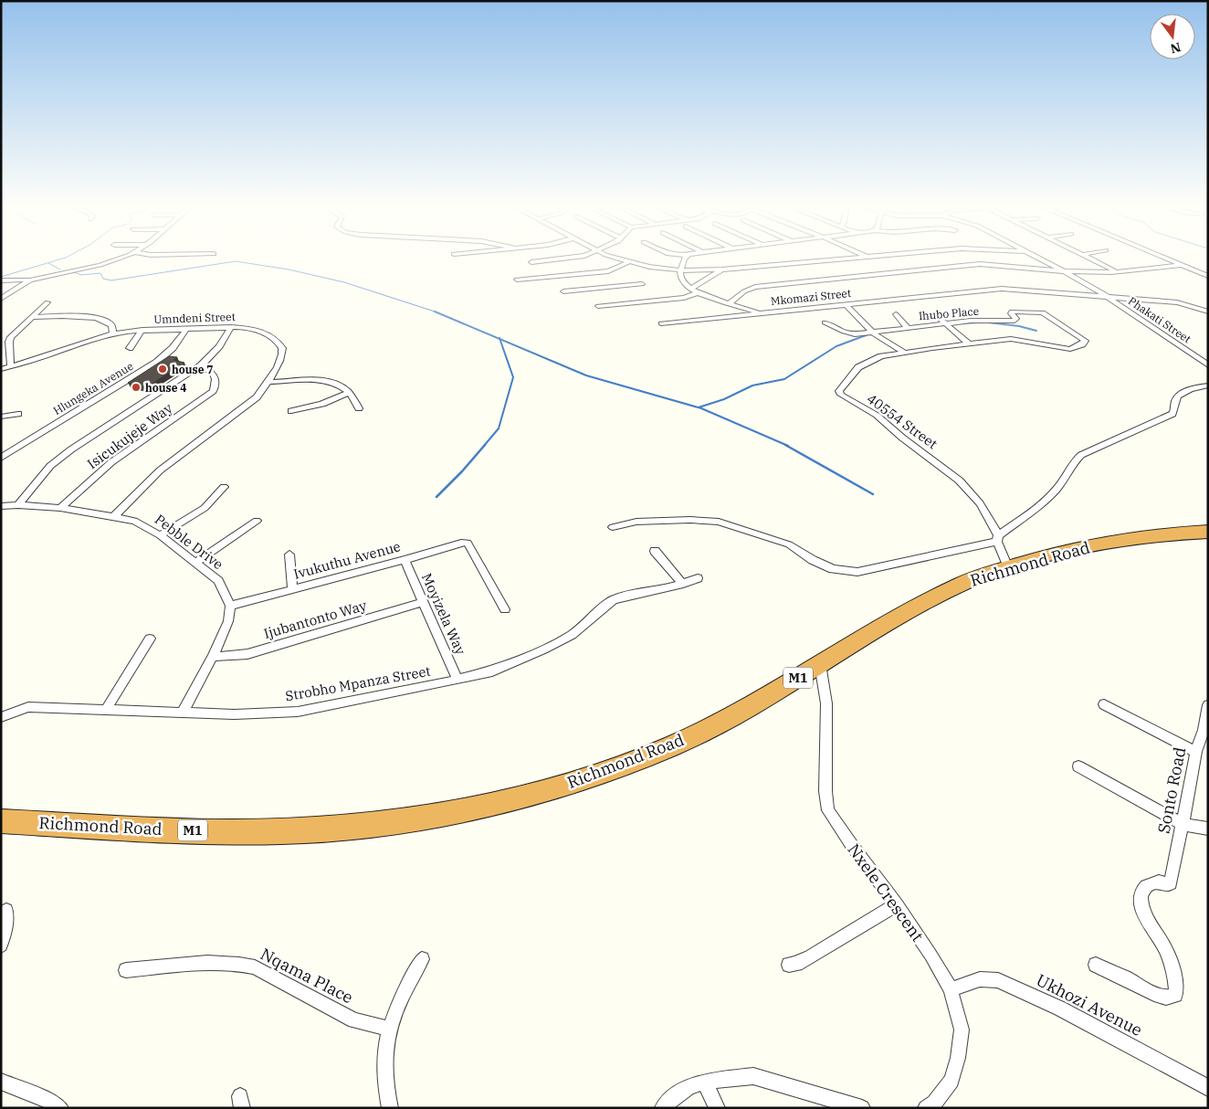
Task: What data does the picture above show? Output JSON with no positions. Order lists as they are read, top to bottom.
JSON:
{
  "streets": {
    "highway": ["Richmond Road", "M1"],
    "street": [
      "Mkomazi Street",
      "Ihubo Place",
      "Umndeni Street",
      "Phakati Street",
      "Hlungeka Avenue",
      "40554 Street",
      "Isicukujeje Way",
      "Pebble Drive",
      "Ivukuthu Avenue",
      "Moyizela Way",
      "Ijubantonto Way",
      "Strobho Mpanza Street",
      "Sonto Road",
      "Nxele Crescent",
      "Nqama Place",
      "Ukhozi Avenue"
    ]
  },
  "crossings": [
    ["Mkomazi Street", "Phakati Street"],
    ["Umndeni Street", "Hlungeka Avenue"],
    ["Umndeni Street", "Pebble Drive"],
    ["Isicukujeje Way", "Pebble Drive"],
    ["Pebble Drive", "Ivukuthu Avenue"],
    ["Ivukuthu Avenue", "Moyizela Way"],
    ["Richmond Road", "Nxele Crescent"],
    ["Moyizela Way", "Ijubantonto Way"],
    ["Moyizela Way", "Strobho Mpanza Street"],
    ["Nxele Crescent", "Ukhozi Avenue"]
  ],
  "places": ["house 7", "house 4"],
  "north": "bottom"
}
